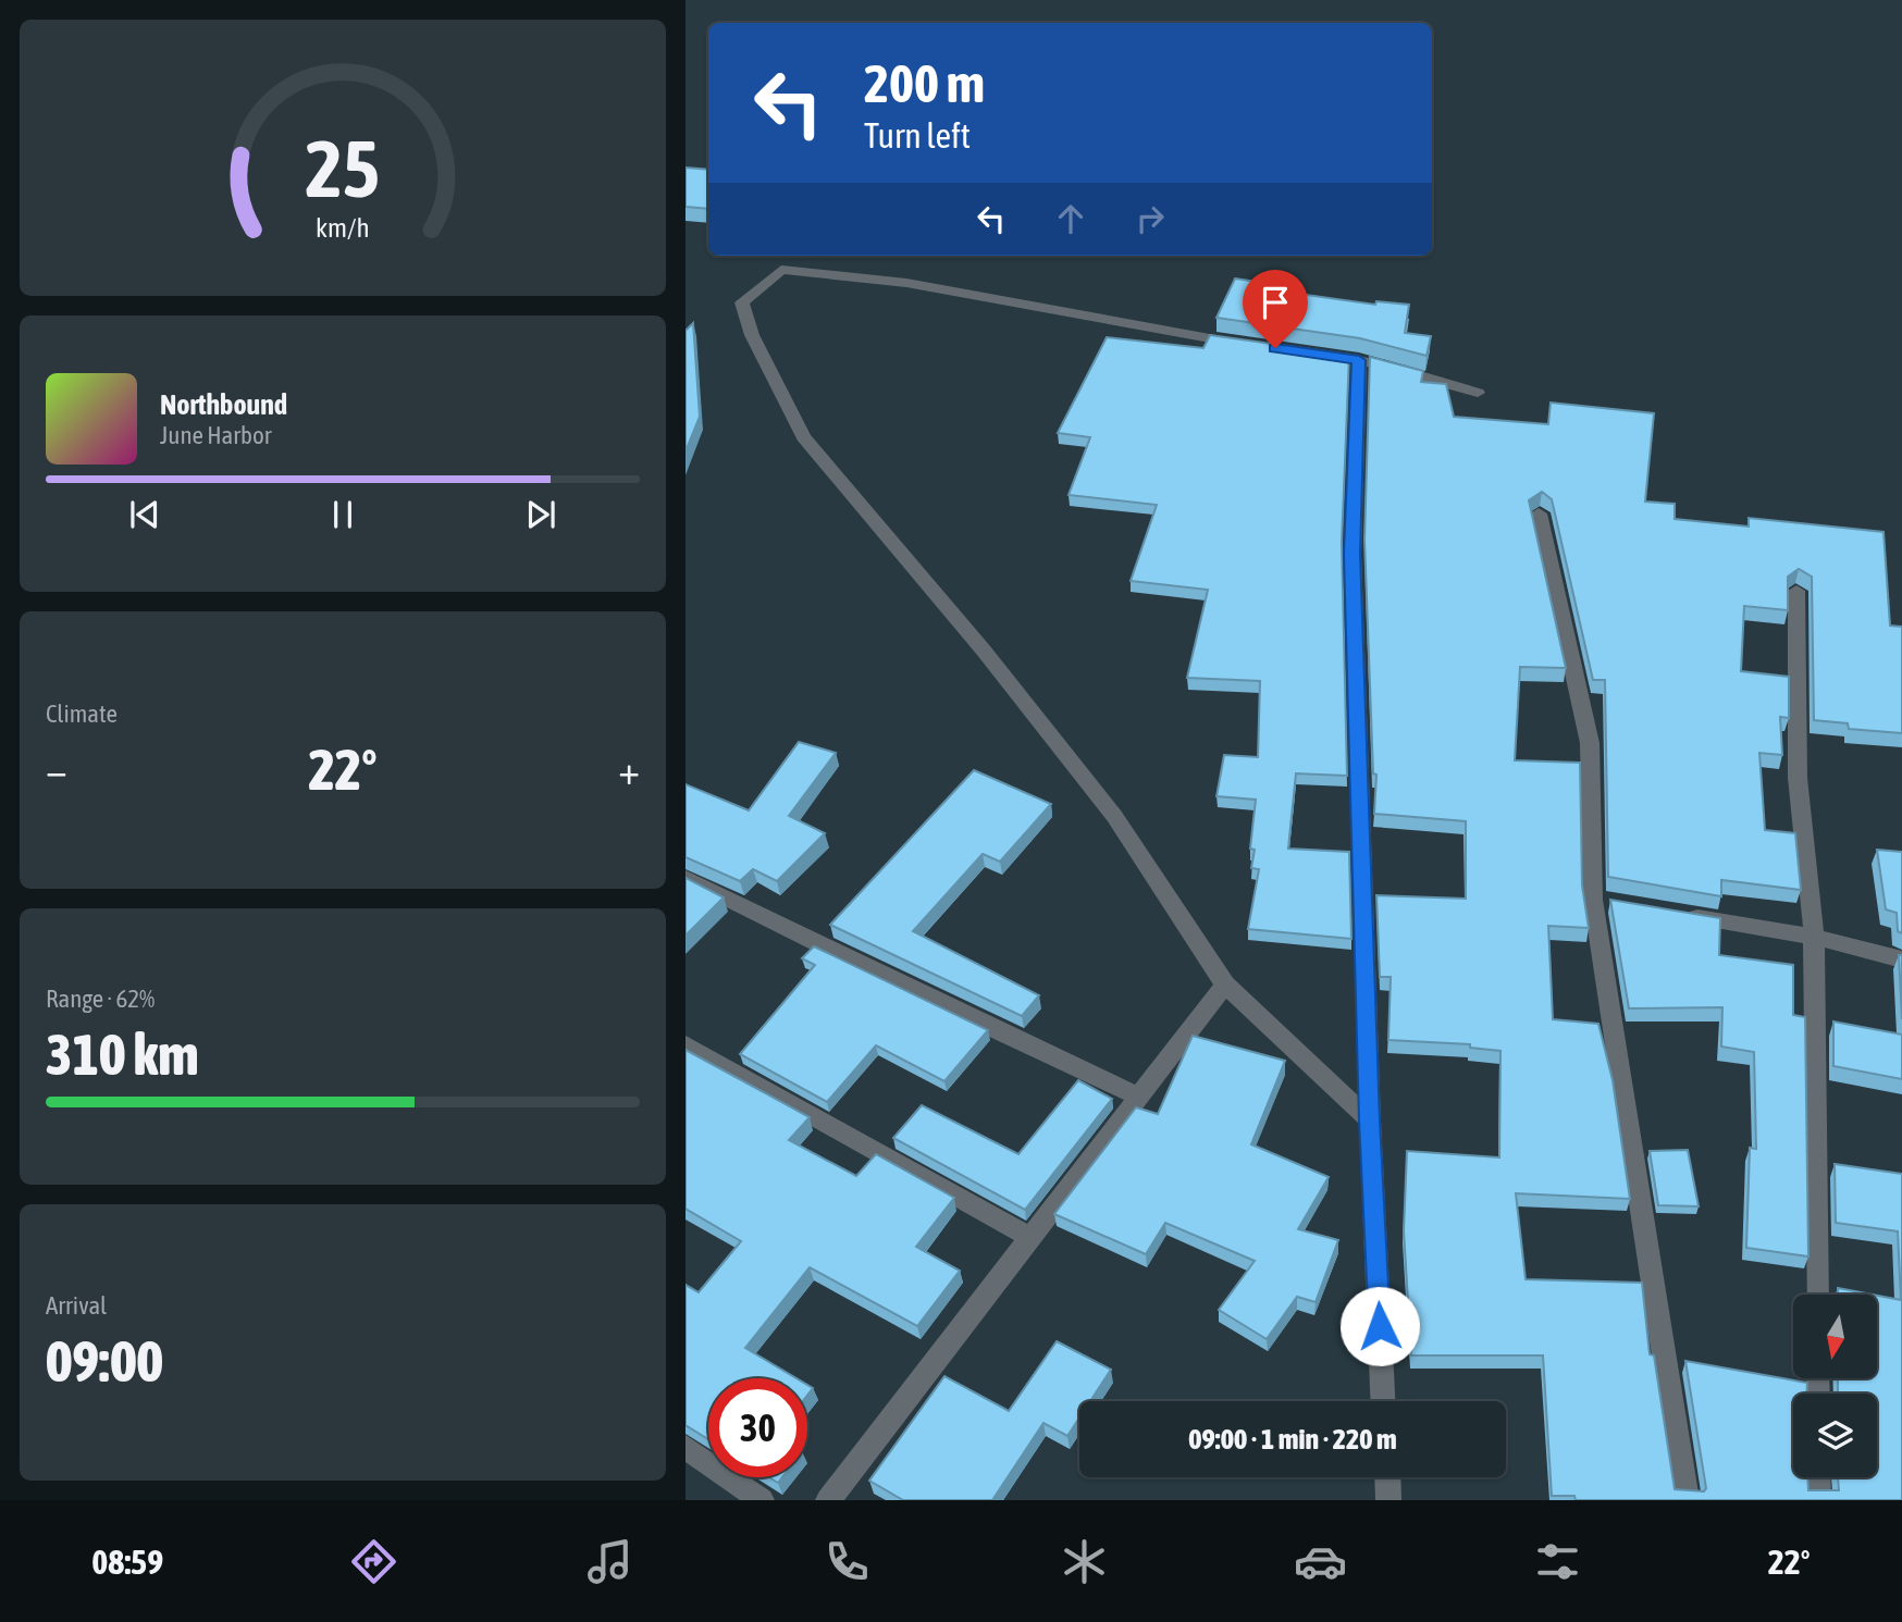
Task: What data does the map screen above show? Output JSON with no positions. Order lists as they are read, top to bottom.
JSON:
{
  "north": "bottom",
  "page": {
    "turn": ["200 m", "Turn left"],
    "song": ["Northbound", "June Harbor"],
    "tile": [
      "Climate",
      ["Range · 62%", "310 km"],
      ["Arrival", "09:00"]
    ],
    "heat": ["−", "22°", "+"],
    "limit": "30",
    "trip": "09:00 · 1 min · 220 m",
    "tabs": ["08:59", "22°"],
    "gauge": ["25", "km/h"]
  }
}
